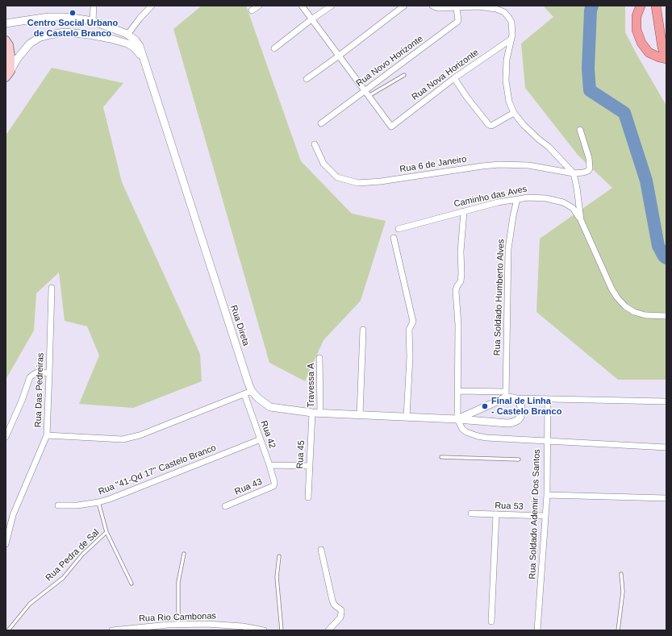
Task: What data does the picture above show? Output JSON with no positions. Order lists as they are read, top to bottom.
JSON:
{
  "streets": {
    "street": [
      "Rua Novo Horizonte",
      "Rua Nova Horizonte",
      "Rua 6 de Janeiro",
      "Caminho das Aves",
      "Rua Soldado Humberto Alves",
      "Rua Direta",
      "Travessa A",
      "Rua Das Pedreiras",
      "Rua 42",
      "Rua 45",
      "Rua \"41-Qd 17\" Castelo Branco",
      "Rua 43",
      "Rua 53",
      "Rua Soldado Ademir Dos Santos",
      "Rua Rio Cambonas"
    ],
    "lane": ["Rua Pedra de Sal"]
  },
  "crossings": [
    ["Caminho das Aves", "Rua Soldado Humberto Alves"],
    ["Rua Soldado Humberto Alves", "Rua Direta"],
    ["Rua Direta", "Travessa A"],
    ["Rua Direta", "Rua 45"],
    ["Rua 42", "Rua \"41-Qd 17\" Castelo Branco"],
    ["Rua 42", "Rua 43"],
    ["Rua 53", "Rua Soldado Ademir Dos Santos"]
  ],
  "places": ["Centro Social Urbano de Castelo Branco", "Final de Linha - Castelo Branco"]
}
